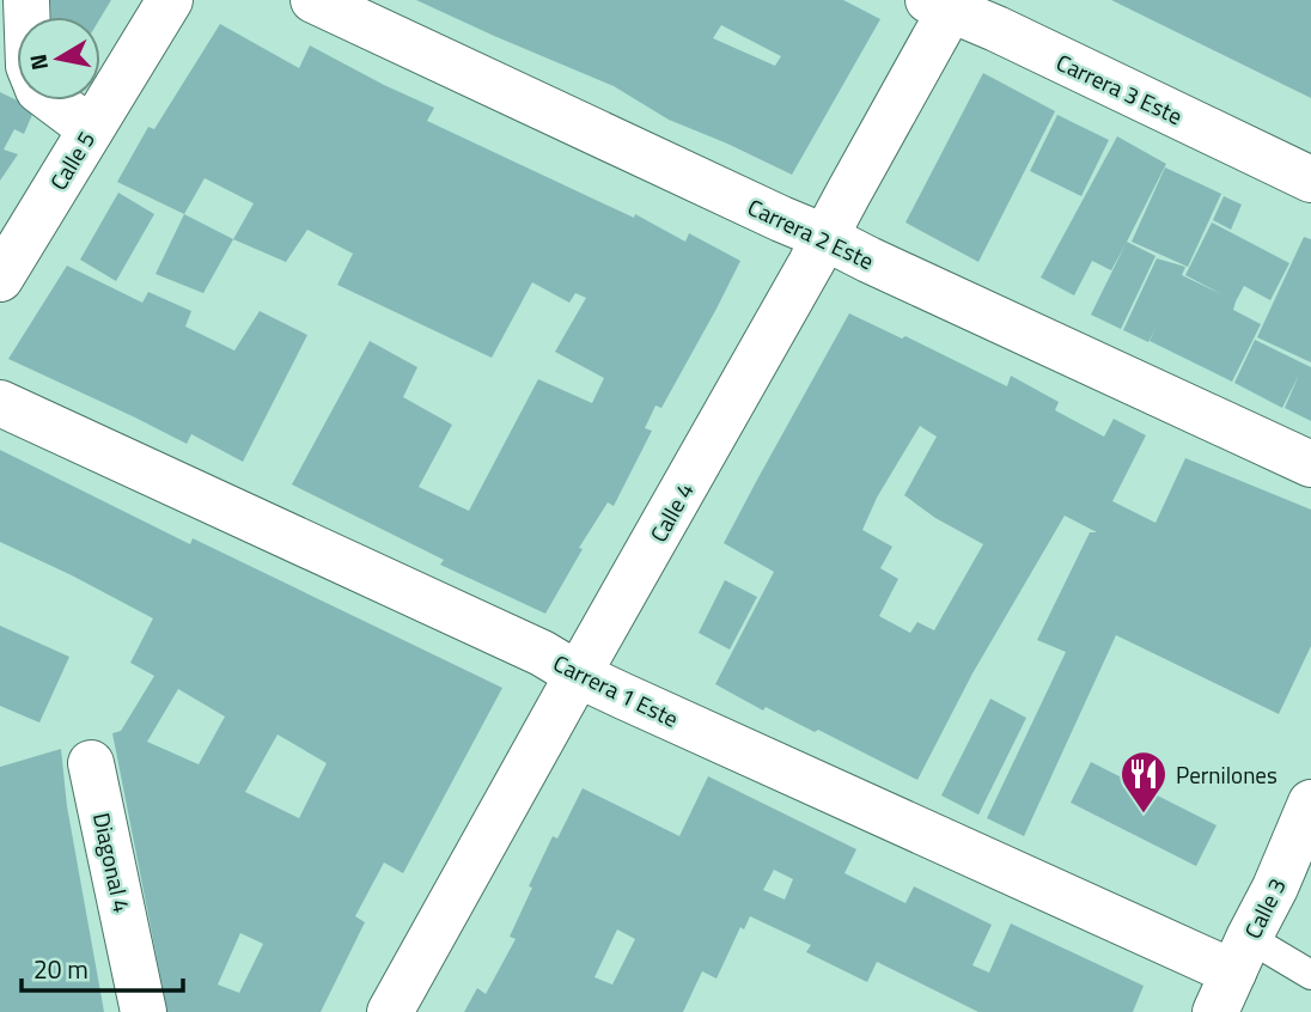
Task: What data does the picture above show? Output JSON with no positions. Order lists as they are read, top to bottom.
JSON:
{
  "streets": {
    "street": [
      "Carrera 3 Este",
      "Calle 5",
      "Carrera 2 Este",
      "Calle 4",
      "Carrera 1 Este",
      "Diagonal 4",
      "Calle 3"
    ]
  },
  "crossings": [
    ["Carrera 3 Este", "Calle 4"],
    ["Carrera 2 Este", "Calle 4"],
    ["Calle 4", "Carrera 1 Este"],
    ["Carrera 1 Este", "Calle 3"]
  ],
  "places": {
    "restaurant": ["Pernilones"]
  },
  "scale_bar": "20 m",
  "north": "left"
}
